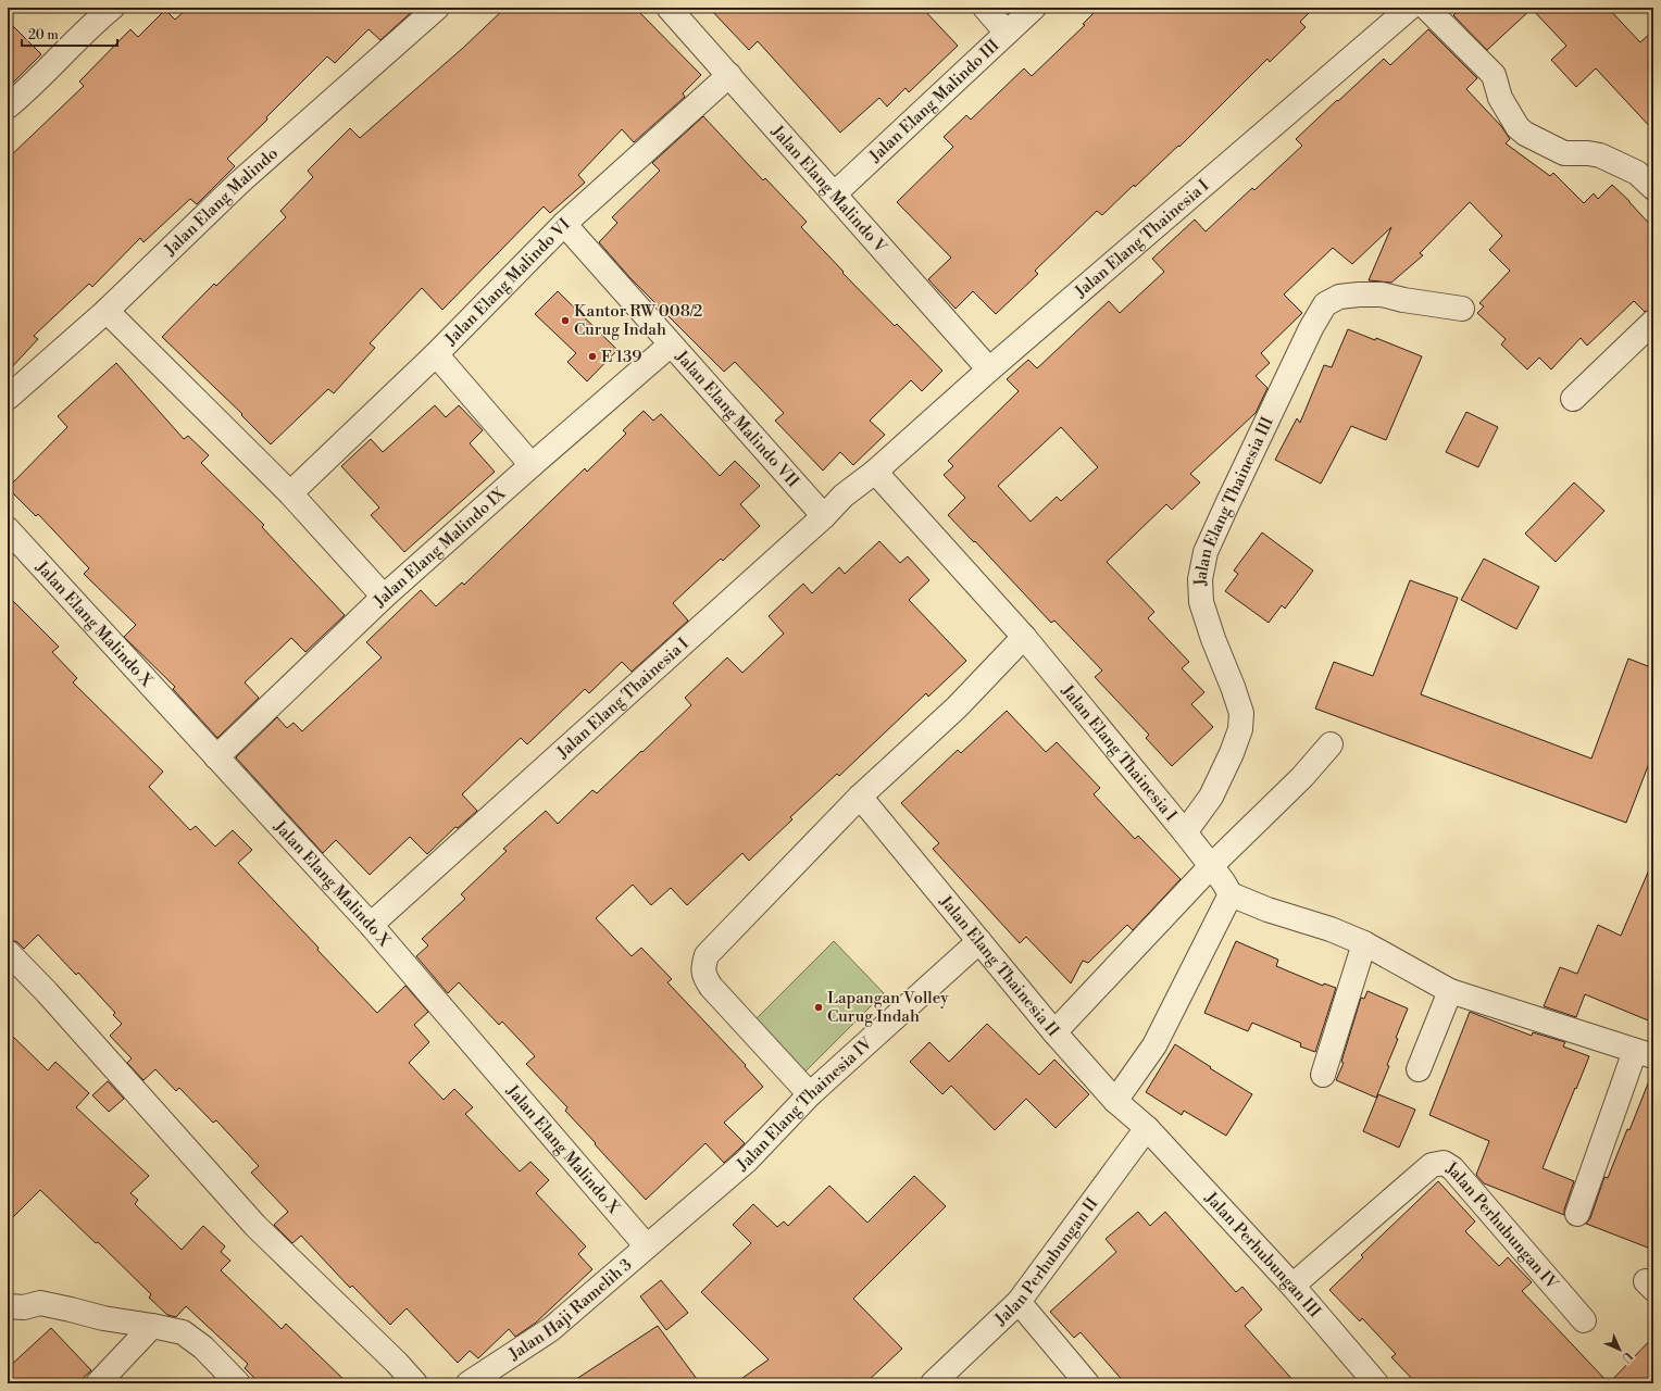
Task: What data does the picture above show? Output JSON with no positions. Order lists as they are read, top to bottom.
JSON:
{
  "streets": {
    "street": [
      "Jalan Elang Malindo III",
      "Jalan Elang Malindo V",
      "Jalan Elang Malindo",
      "Jalan Elang Thainesia I",
      "Jalan Elang Malindo VI",
      "Jalan Elang Malindo VII",
      "Jalan Elang Thainesia III",
      "Jalan Elang Malindo IX",
      "Jalan Elang Malindo X",
      "Jalan Elang Thainesia II",
      "Jalan Elang Thainesia IV",
      "Jalan Perhubungan IV",
      "Jalan Perhubungan III",
      "Jalan Perhubungan II",
      "Jalan Haji Ramelih 3"
    ]
  },
  "crossings": [
    ["Jalan Elang Malindo III", "Jalan Elang Malindo V"],
    ["Jalan Elang Malindo V", "Jalan Elang Thainesia I"],
    ["Jalan Elang Malindo V", "Jalan Elang Malindo VI"],
    ["Jalan Elang Thainesia I", "Jalan Elang Malindo VII"],
    ["Jalan Elang Thainesia I", "Jalan Elang Thainesia III"],
    ["Jalan Elang Thainesia I", "Jalan Elang Malindo X"],
    ["Jalan Elang Malindo VI", "Jalan Elang Malindo VII"],
    ["Jalan Elang Malindo VII", "Jalan Elang Malindo IX"],
    ["Jalan Elang Malindo IX", "Jalan Elang Malindo X"],
    ["Jalan Elang Malindo X", "Jalan Elang Thainesia IV"],
    ["Jalan Elang Malindo X", "Jalan Haji Ramelih 3"],
    ["Jalan Elang Thainesia II", "Jalan Elang Thainesia IV"],
    ["Jalan Elang Thainesia II", "Jalan Perhubungan III"],
    ["Jalan Elang Thainesia II", "Jalan Perhubungan II"],
    ["Jalan Elang Thainesia IV", "Jalan Haji Ramelih 3"],
    ["Jalan Perhubungan IV", "Jalan Perhubungan III"],
    ["Jalan Perhubungan III", "Jalan Perhubungan II"]
  ],
  "places": ["Kantor RW 008/2 Curug Indah", "E 139", "Lapangan Volley Curug Indah"],
  "scale_bar": "20 m",
  "north": "bottom right"
}
